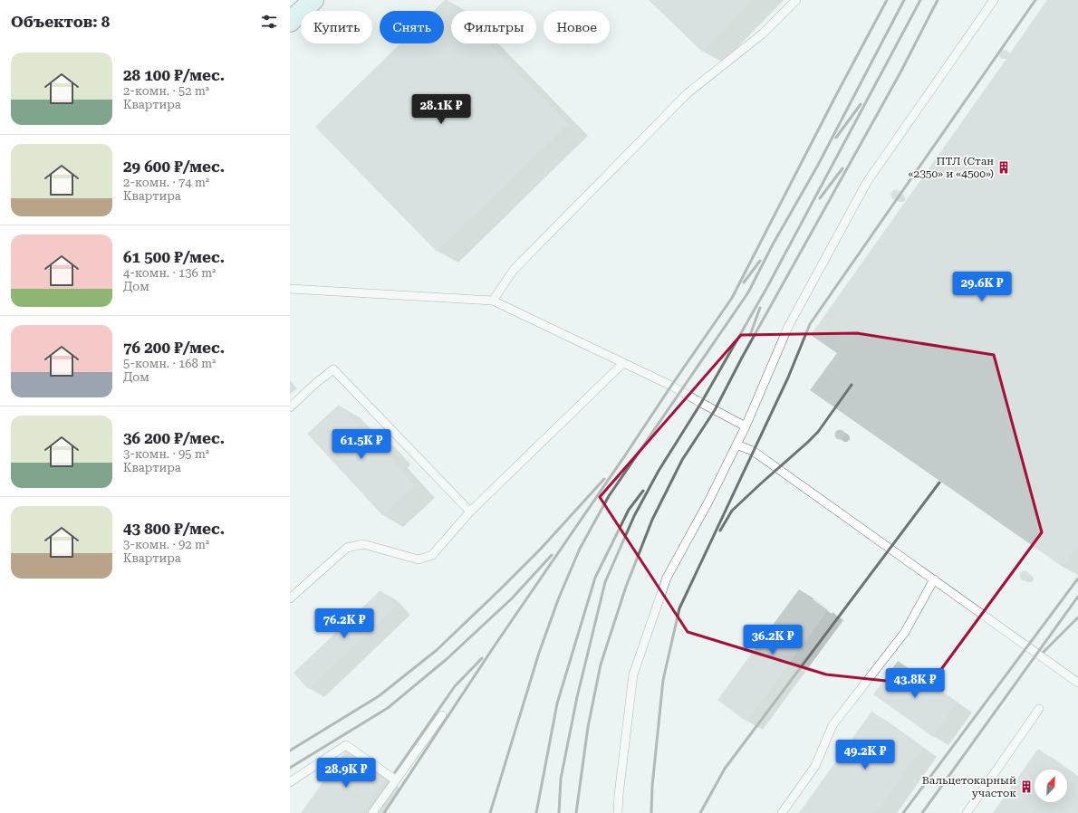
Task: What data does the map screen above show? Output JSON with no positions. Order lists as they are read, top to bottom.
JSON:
{
  "places": {
    "building": ["ПТЛ (Стан «2350» и «4500»)", "Вальцетокарный участок"]
  },
  "north": "top right",
  "page": {
    "heading": "Объектов: 8",
    "chip": [
      "Купить",
      "Снять",
      "Фильтры",
      "Новое"
    ],
    "list": [
      {
        "name": "28 100 ₽/мес.",
        "note": "2-комн. · 52 m² · Квартира"
      },
      {
        "name": "29 600 ₽/мес.",
        "note": "2-комн. · 74 m² · Квартира"
      },
      {
        "name": "61 500 ₽/мес.",
        "note": "4-комн. · 136 m² · Дом"
      },
      {
        "name": "76 200 ₽/мес.",
        "note": "5-комн. · 168 m² · Дом"
      },
      {
        "name": "36 200 ₽/мес.",
        "note": "3-комн. · 95 m² · Квартира"
      },
      {
        "name": "43 800 ₽/мес.",
        "note": "3-комн. · 92 m² · Квартира"
      }
    ],
    "price": [
      "28.1K ₽",
      "29.6K ₽",
      "61.5K ₽",
      "76.2K ₽",
      "36.2K ₽",
      "43.8K ₽",
      "49.2K ₽",
      "28.9K ₽"
    ]
  }
}
